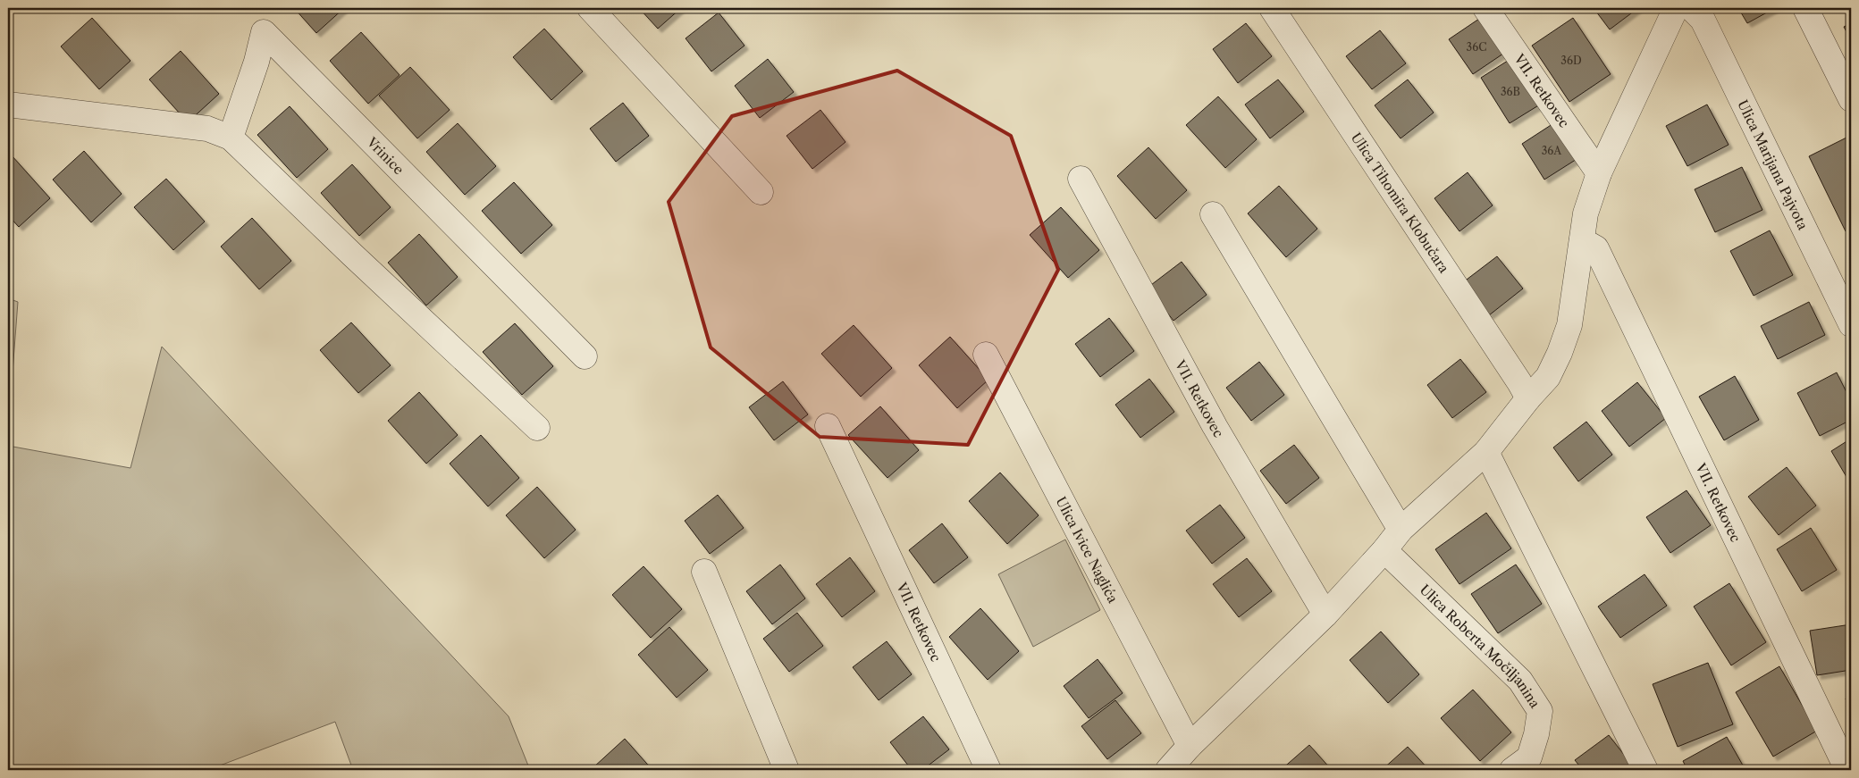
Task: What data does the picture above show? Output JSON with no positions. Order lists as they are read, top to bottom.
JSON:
{
  "streets": {
    "street": [
      "VII. Retkovec",
      "Vrinice",
      "Ulica Marijana Pajvota",
      "Ulica Tihomira Klobučara",
      "Ulica Ivice Naglića",
      "Ulica Roberta Močiljanina"
    ]
  },
  "house_numbers": [
    "36C",
    "36D",
    "36B",
    "36A"
  ]
}
